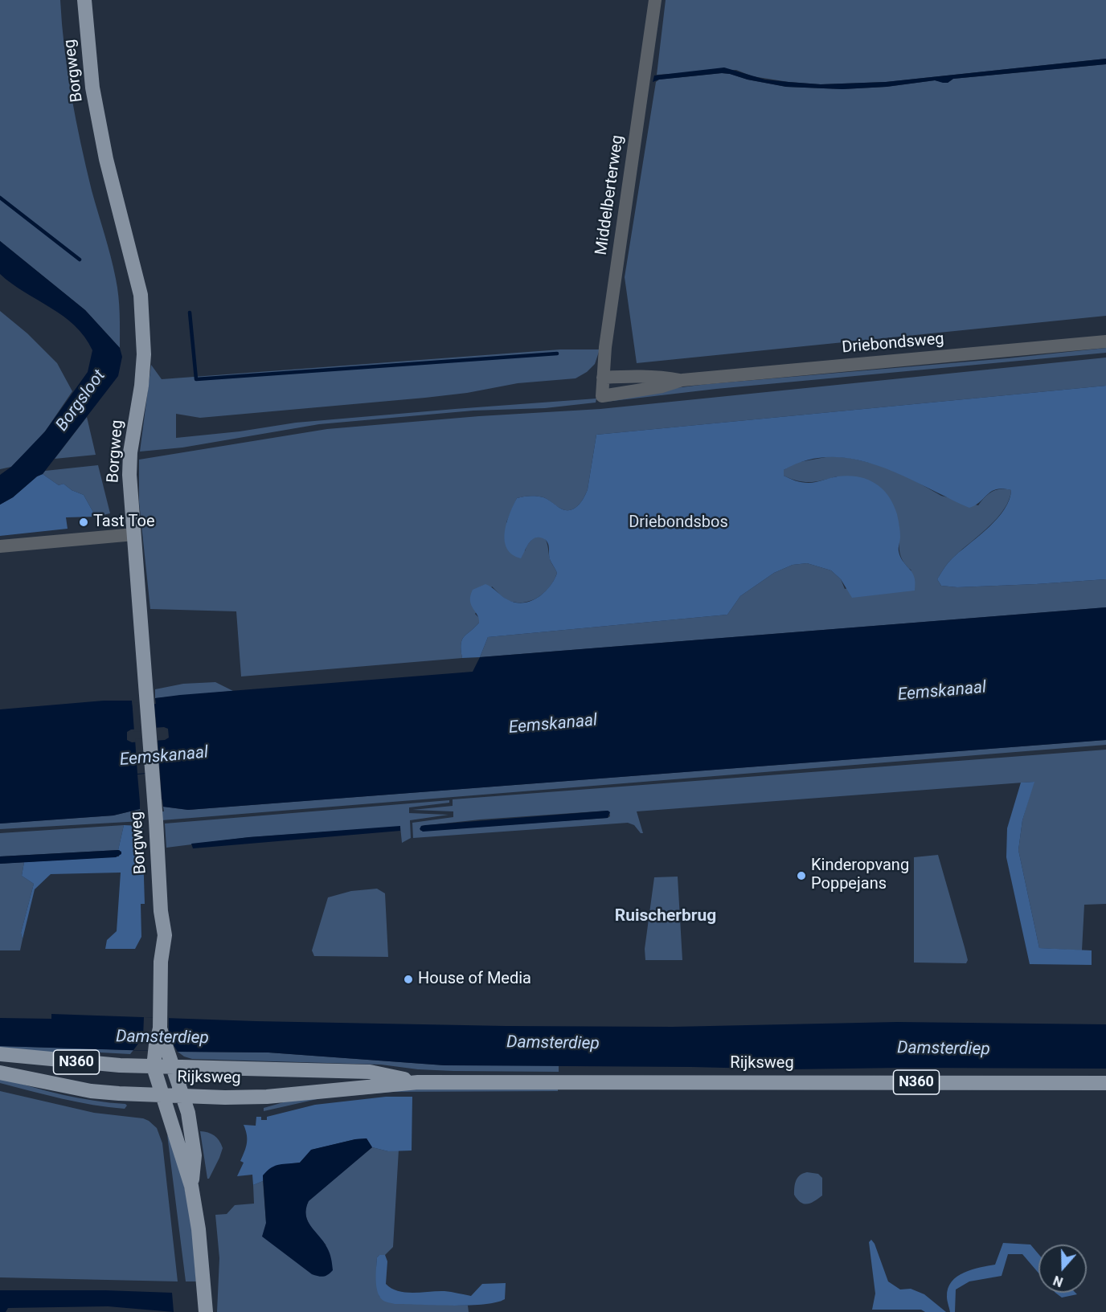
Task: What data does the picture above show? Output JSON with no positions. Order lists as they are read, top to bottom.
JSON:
{
  "streets": {
    "main road": ["Borgweg", "N360", "Rijksweg"],
    "street": ["Middelberterweg", "Driebondsweg"]
  },
  "crossings": [
    ["Borgweg", "Rijksweg"],
    ["Middelberterweg", "Driebondsweg"]
  ],
  "districts": ["Ruischerbrug"],
  "water": ["Borgsloot", "Eemskanaal", "Damsterdiep"],
  "parks": ["Driebondsbos"],
  "places": ["Tast Toe", "Kinderopvang Poppejans", "House of Media"],
  "north": "bottom"
}
